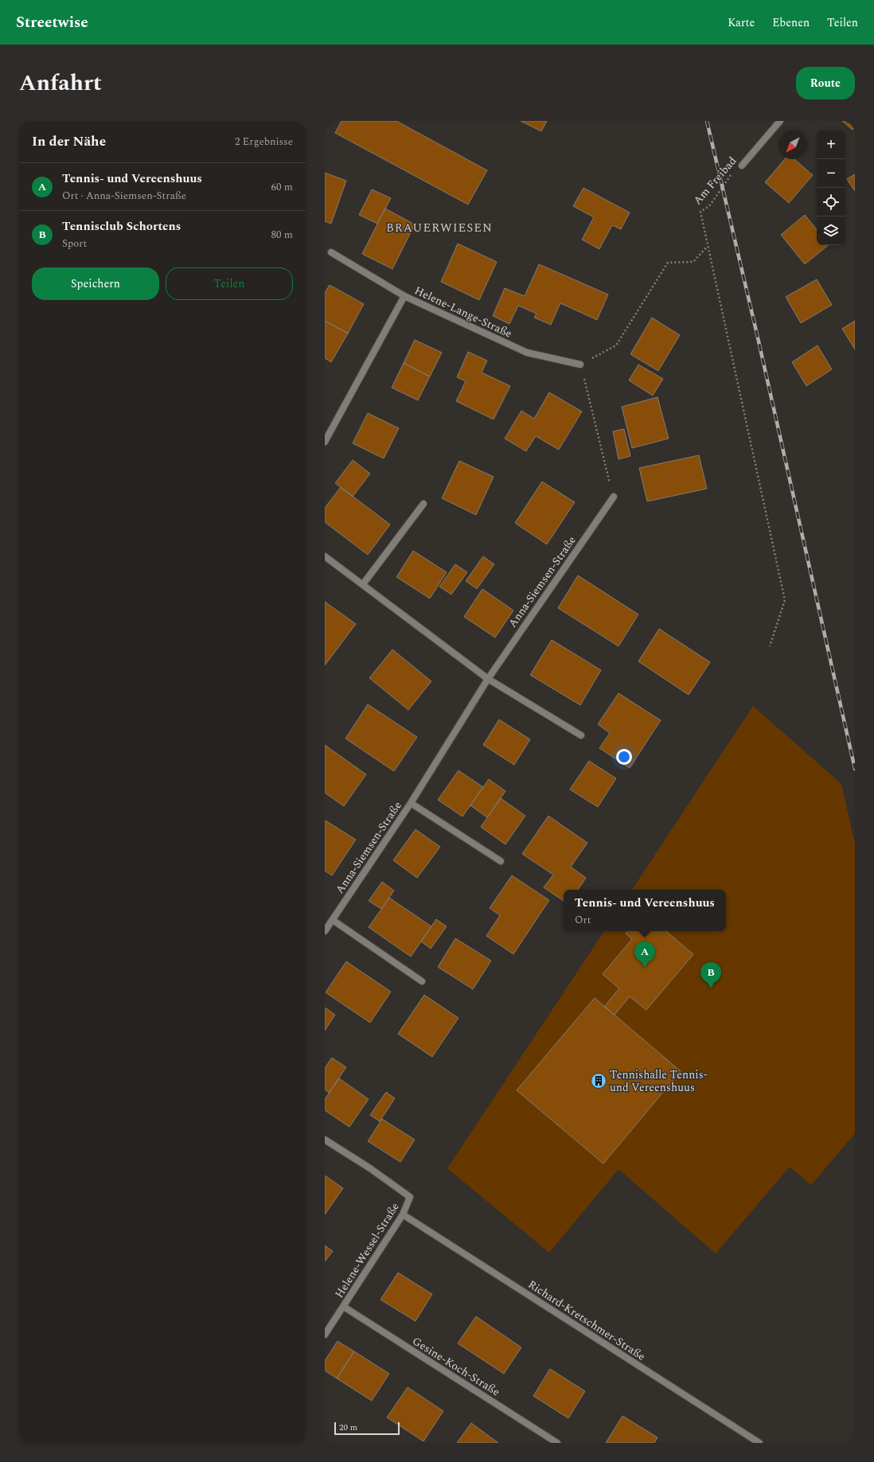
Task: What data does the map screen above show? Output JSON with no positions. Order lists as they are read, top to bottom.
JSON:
{
  "streets": {
    "street": [
      "Am Freibad",
      "Helene-Lange-Straße",
      "Anna-Siemsen-Straße",
      "Helene-Wessel-Straße",
      "Richard-Kretschmer-Straße",
      "Gesine-Koch-Straße"
    ]
  },
  "crossings": [
    ["Helene-Wessel-Straße", "Richard-Kretschmer-Straße"],
    ["Helene-Wessel-Straße", "Gesine-Koch-Straße"]
  ],
  "districts": ["BRAUERWIESEN"],
  "places": {
    "building": ["Tennishalle Tennis- und Vereenshuus"]
  },
  "scale_bar": "20 m",
  "north": "bottom left",
  "page": {
    "header": "Streetwise",
    "nav": ["Karte", "Ebenen", "Teilen"],
    "title": "Anfahrt",
    "buttons": [
      "Route",
      ["Speichern", "Teilen"]
    ],
    "heading": ["In der Nähe", "2 Ergebnisse"],
    "map_buttons": ["+", "−"],
    "list": [
      {
        "mark": "A",
        "name": "Tennis- und Vereenshuus",
        "note": "Ort · Anna-Siemsen-Straße",
        "value": "60 m"
      },
      {
        "mark": "B",
        "name": "Tennisclub Schortens",
        "note": "Sport",
        "value": "80 m"
      }
    ],
    "popup": ["Tennis- und Vereenshuus", "Ort"],
    "pins": ["A", "B"],
    "scale": "20 m"
  }
}
